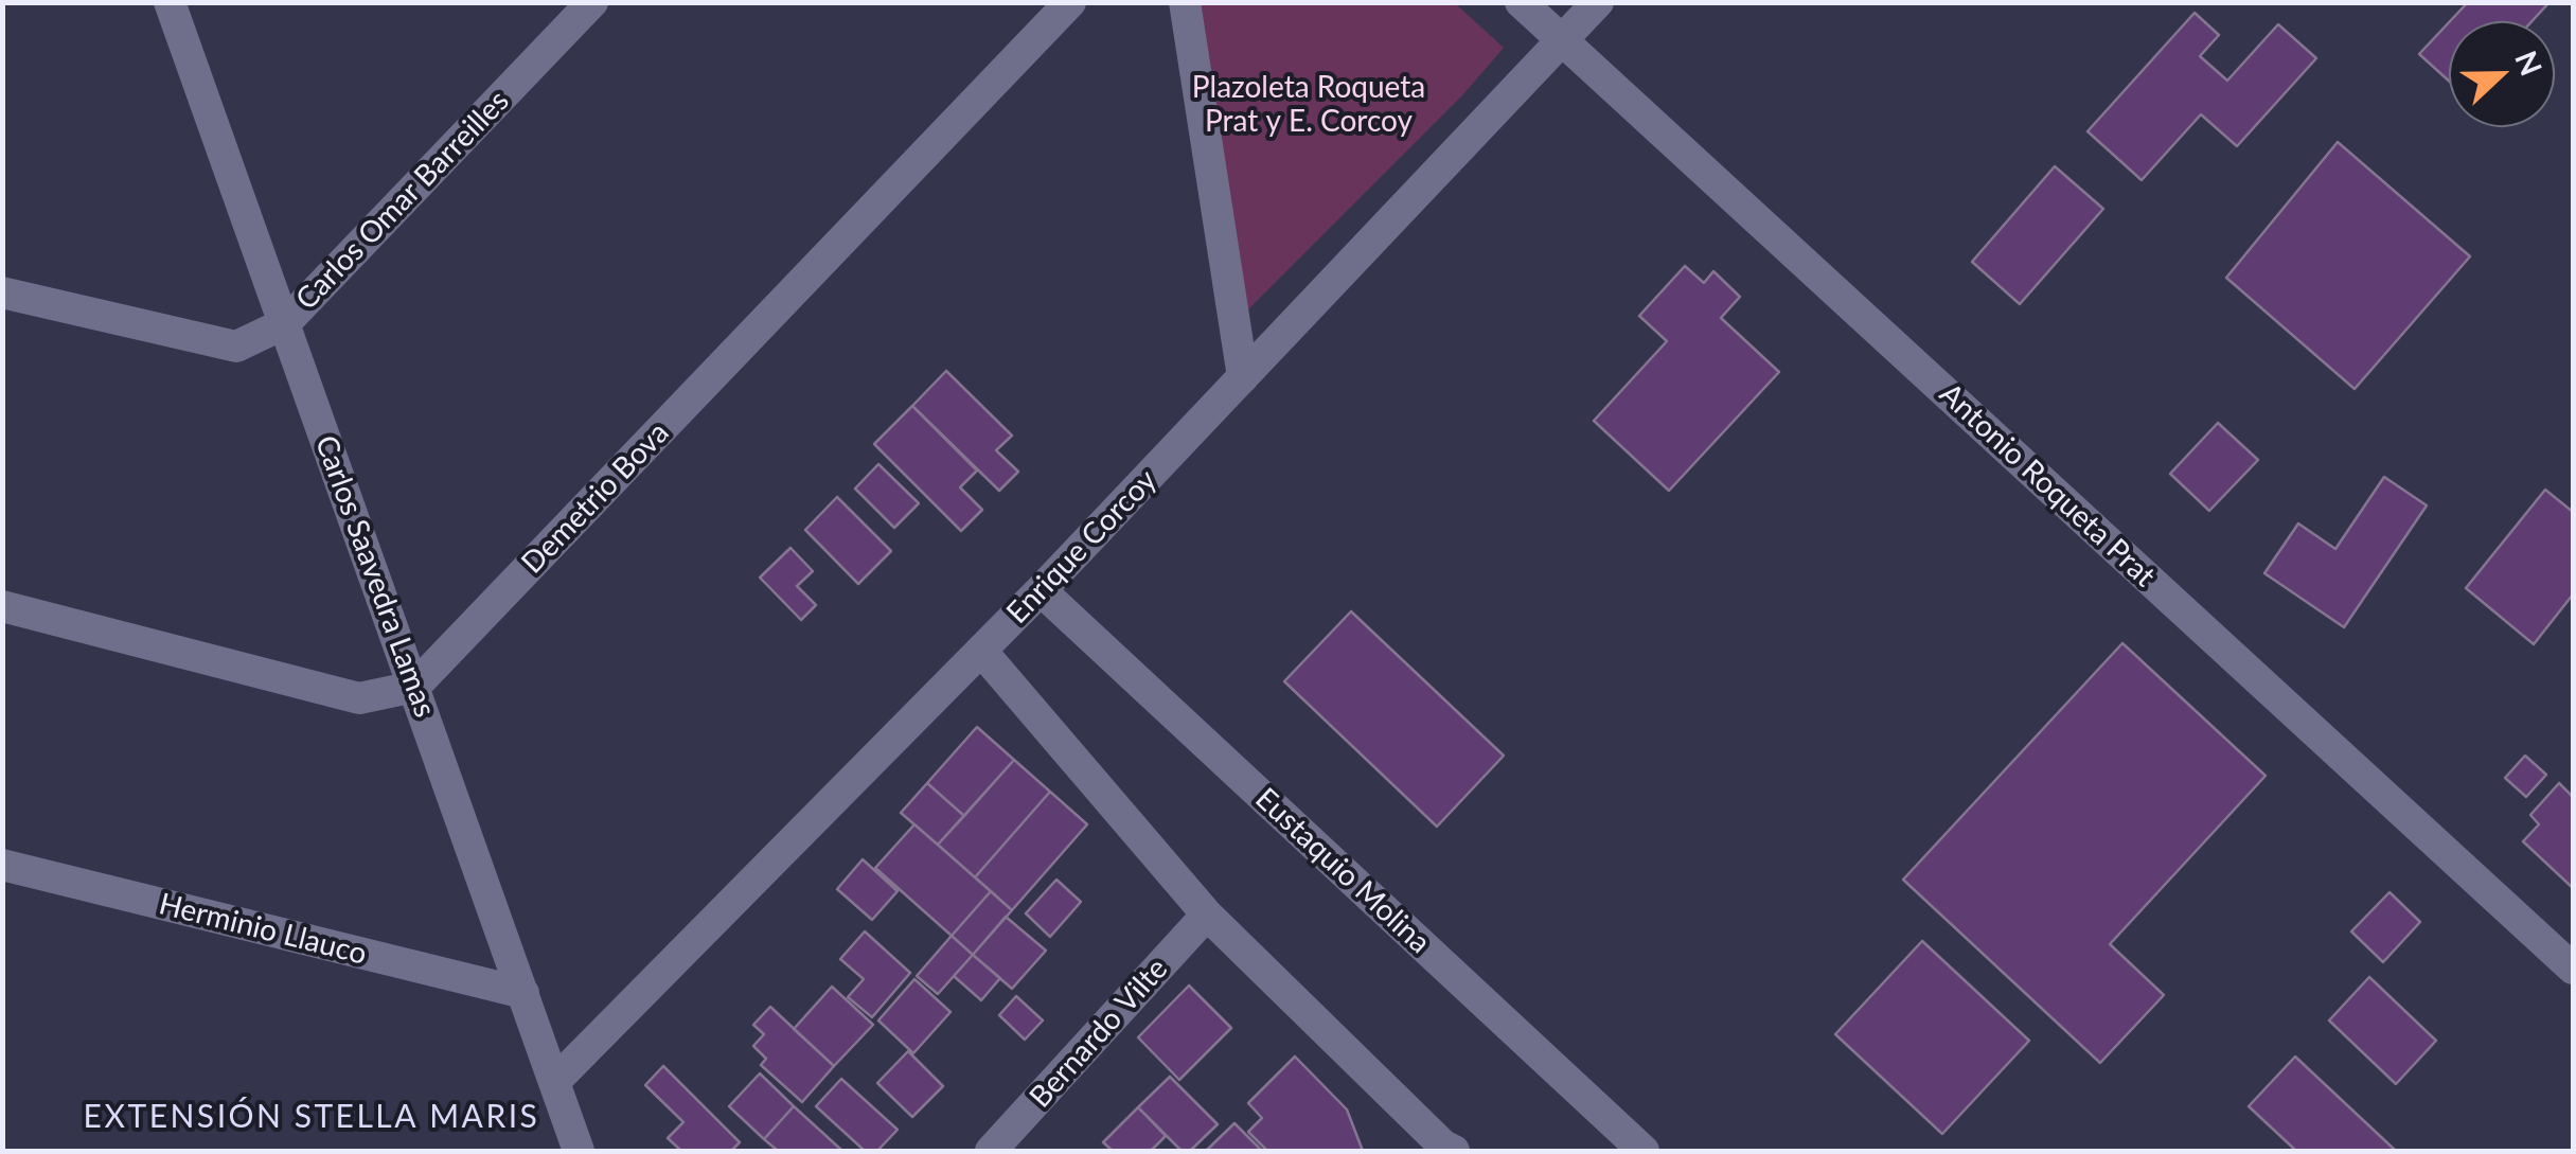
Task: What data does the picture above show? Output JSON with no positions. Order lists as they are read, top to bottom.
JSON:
{
  "streets": {
    "street": [
      "Carlos Omar Barreilles",
      "Antonio Roqueta Prat",
      "Demetrio Bova",
      "Enrique Corcoy",
      "Carlos Saavedra Lamas",
      "Eustaquio Molina",
      "Herminio Llauco",
      "Bernardo Vilte"
    ]
  },
  "crossings": [
    ["Carlos Omar Barreilles", "Carlos Saavedra Lamas"],
    ["Antonio Roqueta Prat", "Enrique Corcoy"],
    ["Demetrio Bova", "Carlos Saavedra Lamas"],
    ["Enrique Corcoy", "Carlos Saavedra Lamas"],
    ["Enrique Corcoy", "Eustaquio Molina"],
    ["Carlos Saavedra Lamas", "Herminio Llauco"]
  ],
  "districts": ["EXTENSIÓN STELLA MARIS"],
  "parks": ["Plazoleta Roqueta Prat y E. Corcoy"],
  "north": "right"
}
